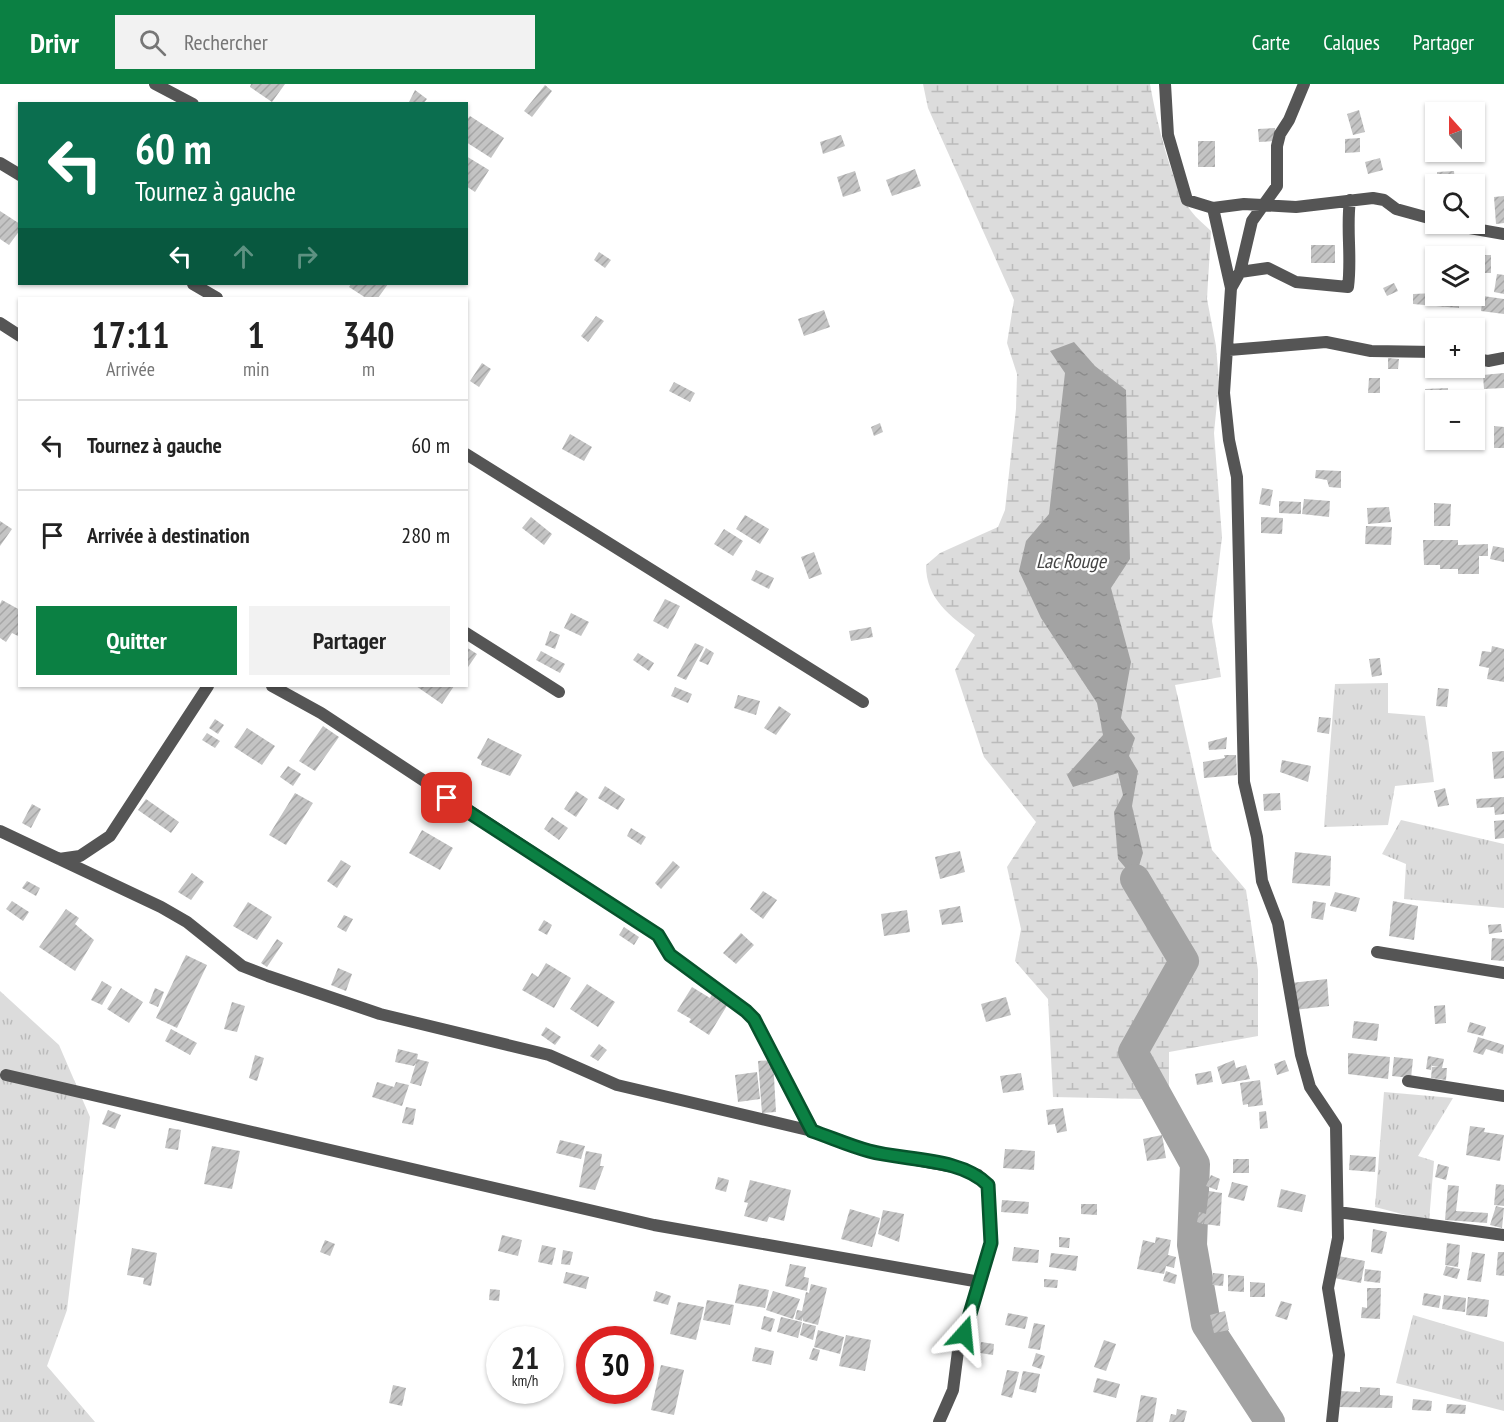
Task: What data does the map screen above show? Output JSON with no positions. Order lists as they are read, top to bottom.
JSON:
{
  "water": ["Lac Rouge"],
  "north": "top",
  "page": {
    "header": "Drivr",
    "search": "Rechercher",
    "nav": ["Carte", "Calques", "Partager"],
    "map_buttons": ["+", "−"],
    "turn": ["60 m", "Tournez à gauche"],
    "eta": [
      "17:11",
      "Arrivée",
      "1",
      "min",
      "340",
      "m"
    ],
    "list": [
      {
        "name": "Tournez à gauche",
        "value": "60 m"
      },
      {
        "name": "Arrivée à destination",
        "value": "280 m"
      }
    ],
    "buttons": ["Quitter", "Partager"],
    "speed": "21 km/h",
    "limit": "30"
  }
}
